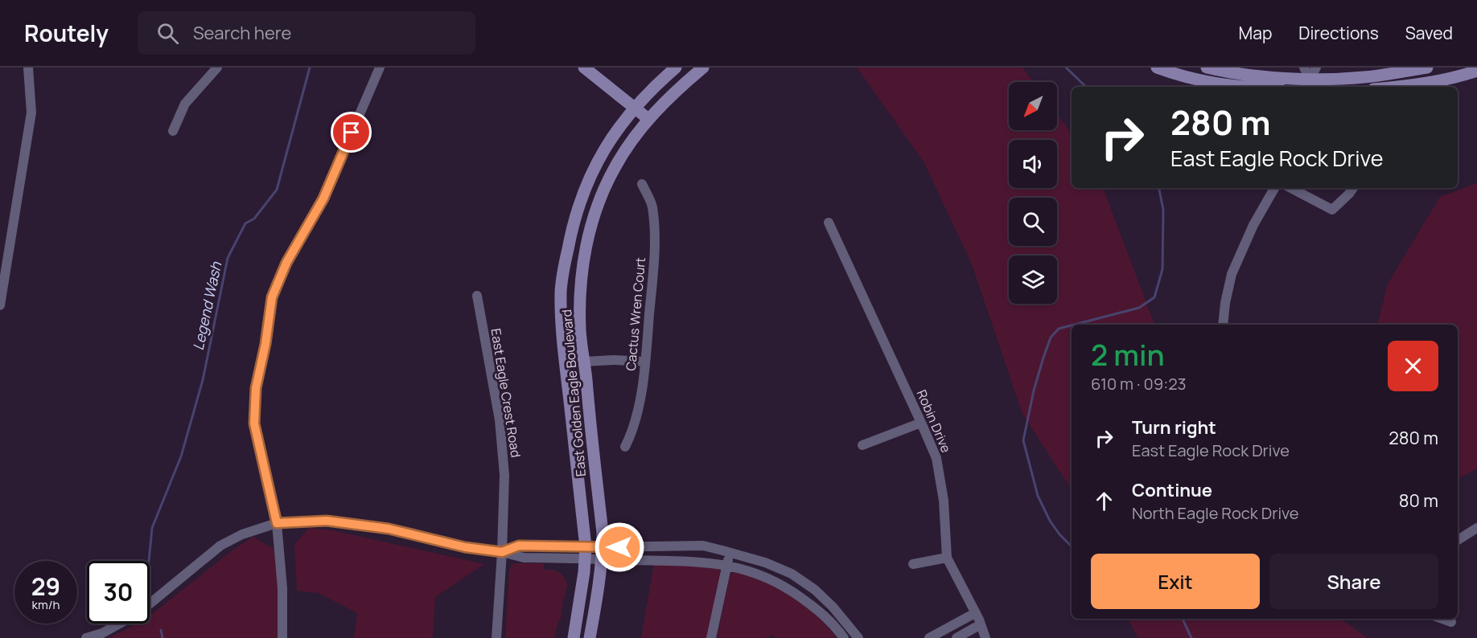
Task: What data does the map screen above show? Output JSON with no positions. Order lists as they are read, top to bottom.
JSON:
{
  "streets": {
    "street": [
      "Cactus Wren Court",
      "East Eagle Crest Road",
      "East Golden Eagle Boulevard",
      "Robin Drive"
    ]
  },
  "water": ["Legend Wash"],
  "north": "bottom left",
  "page": {
    "header": "Routely",
    "search": "Search here",
    "nav": ["Map", "Directions", "Saved"],
    "turn": ["280 m", "East Eagle Rock Drive"],
    "heading": ["2 min", "610 m · 09:23"],
    "list": [
      {
        "name": "Turn right",
        "note": "East Eagle Rock Drive",
        "value": "280 m"
      },
      {
        "name": "Continue",
        "note": "North Eagle Rock Drive",
        "value": "80 m"
      }
    ],
    "buttons": ["Exit", "Share"],
    "speed": "29 km/h",
    "limit": "30"
  }
}
